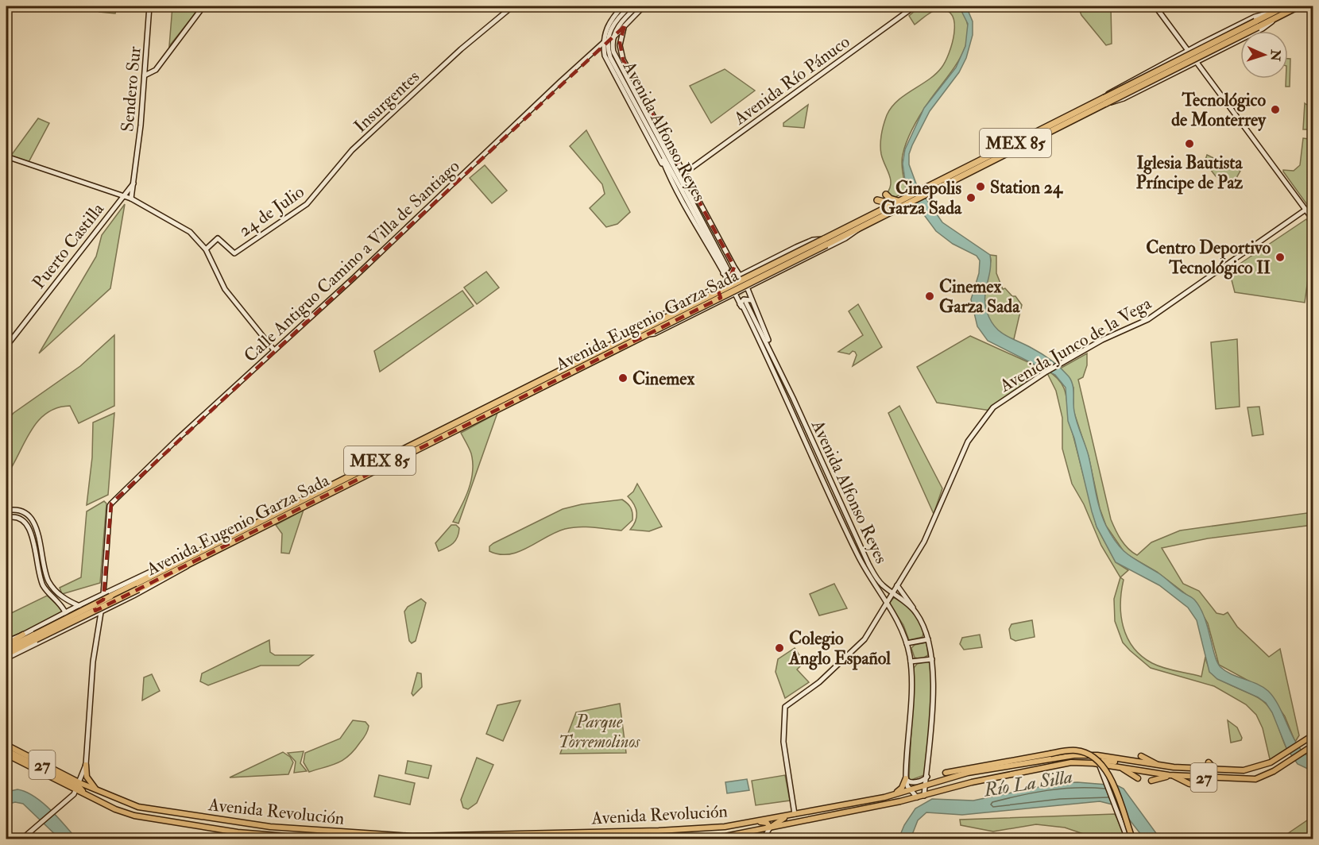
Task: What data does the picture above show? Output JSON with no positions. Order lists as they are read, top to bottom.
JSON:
{
  "streets": {
    "highway": ["MEX 85", "Avenida Eugenio Garza Sada"],
    "main road": ["27", "Avenida Revolución"],
    "street": [
      "Avenida Río Pánuco",
      "Sendero Sur",
      "Insurgentes",
      "Avenida Alfonso Reyes",
      "24 de Julio",
      "Puerto Castilla",
      "Calle Antiguo Camino a Villa de Santiago",
      "Avenida Junco de la Vega"
    ]
  },
  "crossings": [
    ["Sendero Sur", "Puerto Castilla"],
    ["Insurgentes", "24 de Julio"],
    ["Avenida Alfonso Reyes", "Calle Antiguo Camino a Villa de Santiago"],
    ["Avenida Alfonso Reyes", "Avenida Junco de la Vega"],
    ["Avenida Alfonso Reyes", "Avenida Revolución"],
    ["Avenida Junco de la Vega", "Avenida Revolución"]
  ],
  "water": ["Río La Silla"],
  "parks": ["Parque Torremolinos"],
  "places": [
    "Tecnológico de Monterrey",
    "Iglesia Bautista Príncipe de Paz",
    "Station 24",
    "Cinepolis Garza Sada",
    "Centro Deportivo Tecnológico II",
    "Cinemex Garza Sada",
    "Cinemex",
    "Colegio Anglo Español"
  ],
  "north": "right"
}
